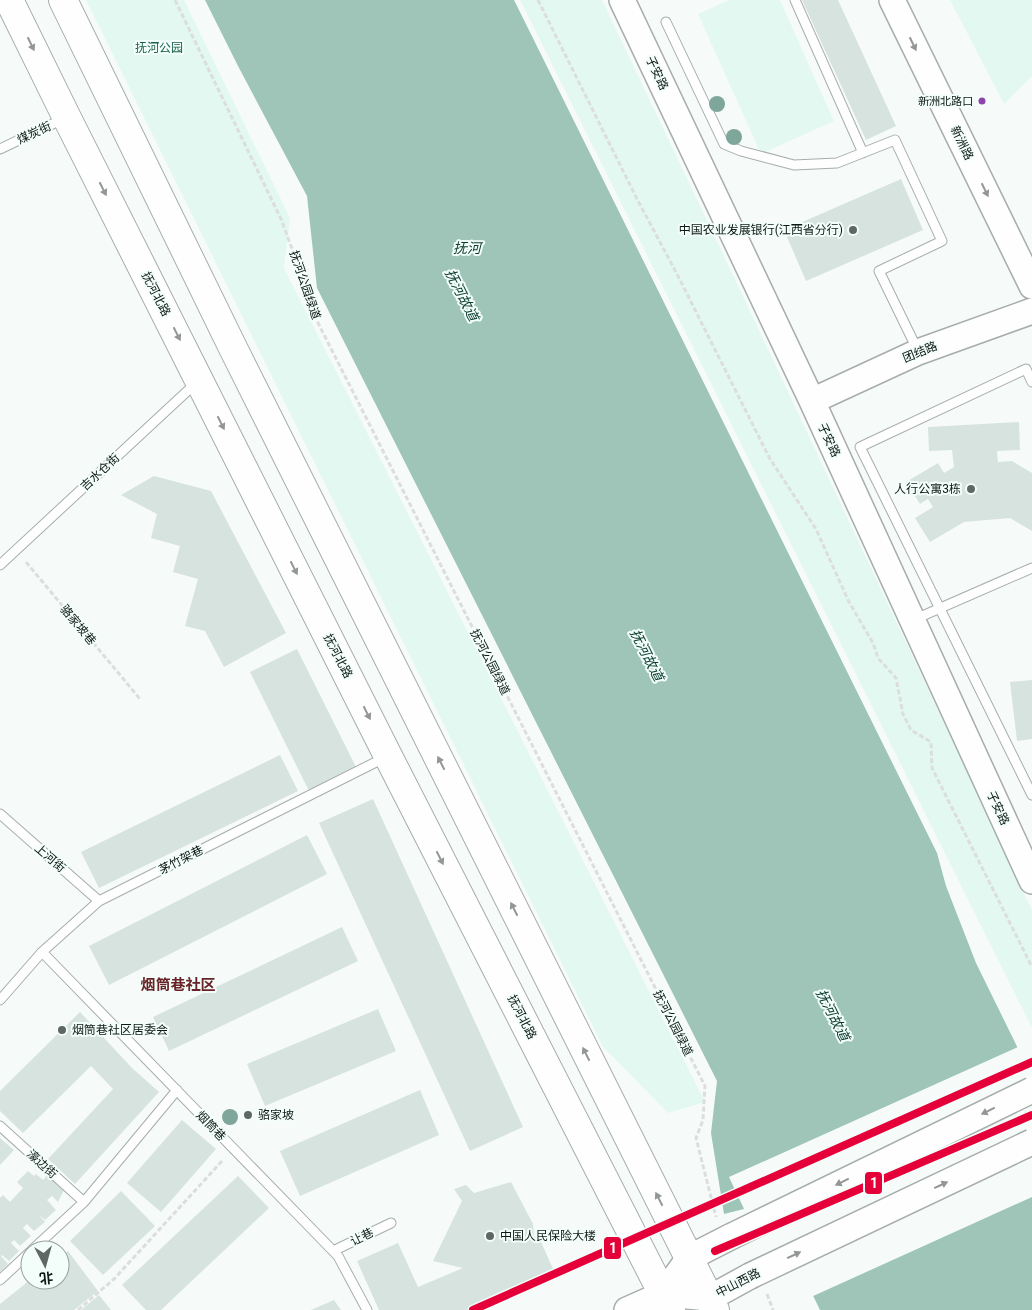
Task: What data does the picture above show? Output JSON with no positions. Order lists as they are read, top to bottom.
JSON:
{
  "streets": {
    "main road": ["抚河北路"],
    "street": [
      "子安路",
      "新洲路",
      "团结路",
      "中山西路"
    ],
    "lane": [
      "煤炭街",
      "吉水仓街",
      "上河街",
      "茅竹架巷",
      "烟筒巷",
      "濠边街",
      "让巷"
    ],
    "path": ["抚河公园绿道", "骆家坡巷"]
  },
  "crossings": [
    ["子安路", "团结路"],
    ["煤炭街", "抚河北路"],
    ["抚河北路", "吉水仓街"],
    ["抚河北路", "茅竹架巷"],
    ["抚河北路", "中山西路"],
    ["吉水仓街", "骆家坡巷"],
    ["上河街", "茅竹架巷"],
    ["茅竹架巷", "烟筒巷"],
    ["烟筒巷", "让巷"]
  ],
  "one_way": ["新洲路"],
  "districts": ["烟筒巷社区"],
  "water": ["抚河", "抚河故道"],
  "parks": ["抚河公园"],
  "places": [
    "新洲北路口",
    "中国农业发展银行(江西省分行)",
    "人行公寓3栋",
    "烟筒巷社区居委会",
    "骆家坡",
    "中国人民保险大楼"
  ],
  "lines": ["transit line 1"],
  "north": "bottom"
}
